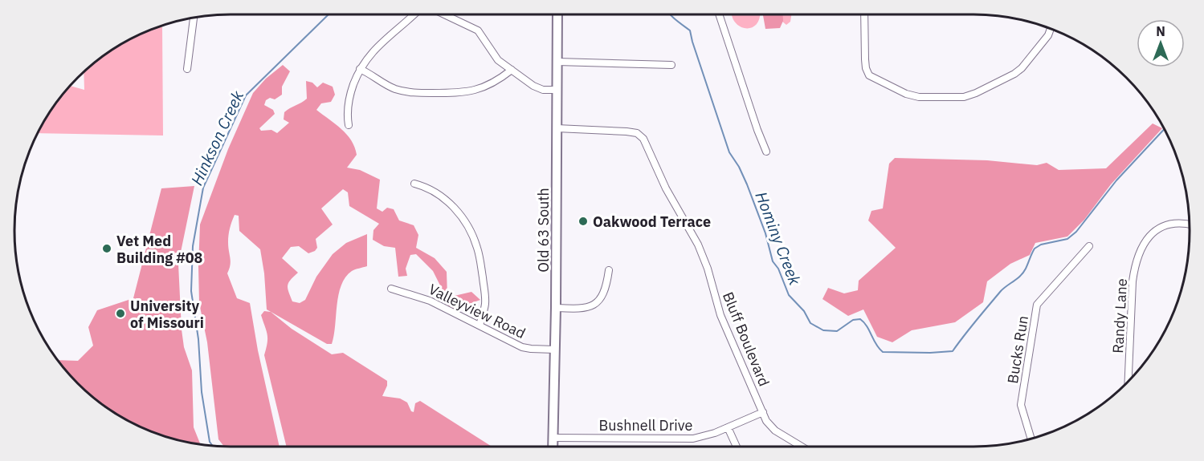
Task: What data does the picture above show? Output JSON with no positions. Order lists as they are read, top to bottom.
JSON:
{
  "streets": {
    "main road": ["Old 63 South"],
    "street": [
      "Valleyview Road",
      "Randy Lane",
      "Bluff Boulevard",
      "Bucks Run",
      "Bushnell Drive"
    ]
  },
  "crossings": [
    ["Old 63 South", "Valleyview Road"],
    ["Old 63 South", "Bluff Boulevard"],
    ["Old 63 South", "Bushnell Drive"],
    ["Bluff Boulevard", "Bushnell Drive"]
  ],
  "water": ["Hinkson Creek", "Hominy Creek"],
  "places": ["Oakwood Terrace", "Vet Med Building #08", "University of Missouri"],
  "north": "top"
}
